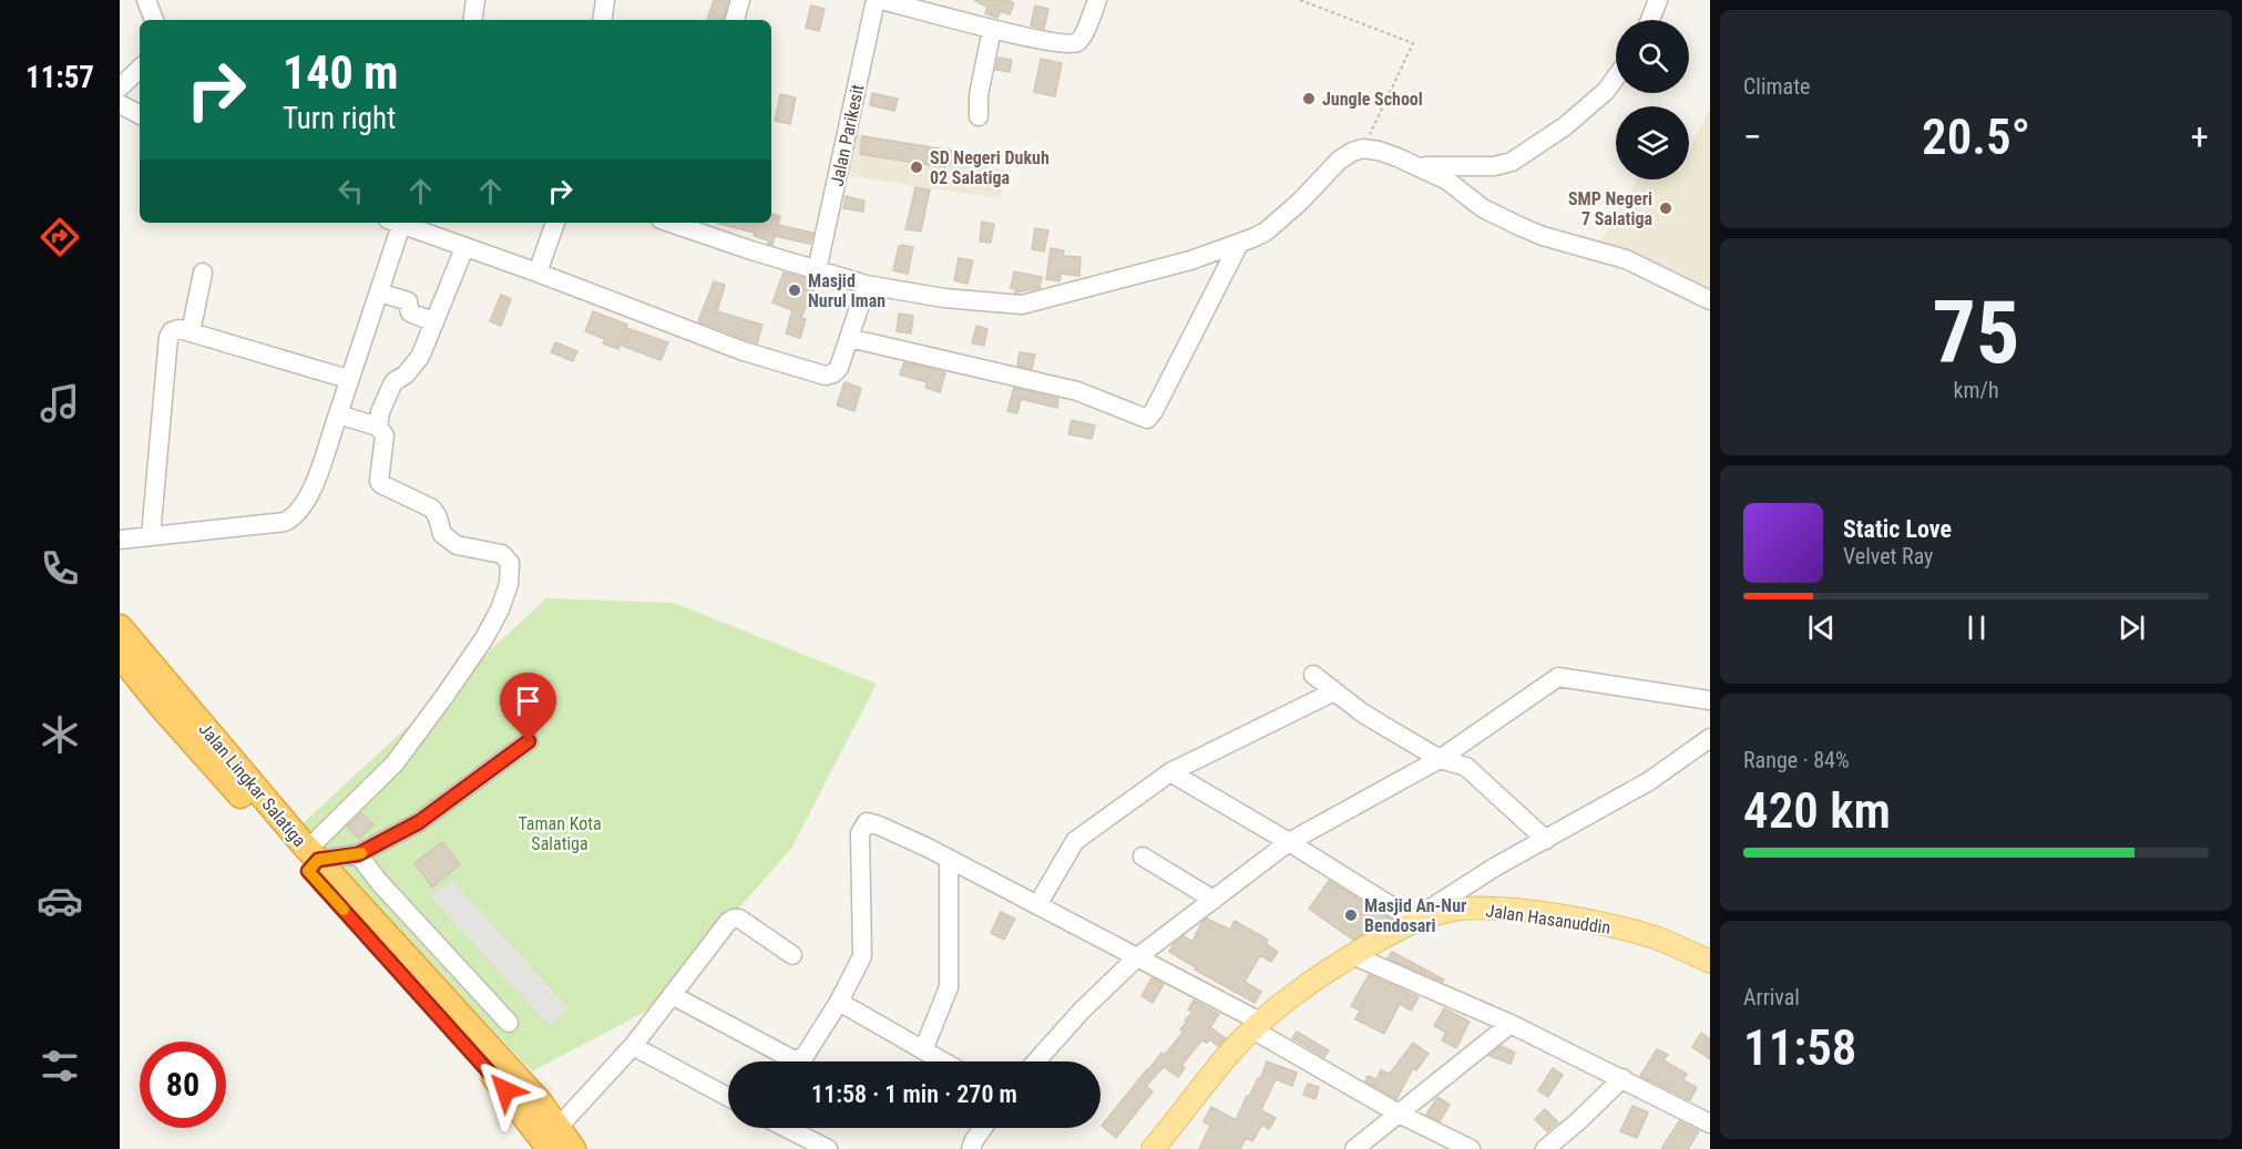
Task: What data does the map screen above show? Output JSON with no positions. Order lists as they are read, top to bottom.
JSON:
{
  "streets": {
    "highway": ["Jalan Lingkar Salatiga"],
    "main road": ["Jalan Hasanuddin"],
    "street": ["Jalan Parikesit"]
  },
  "parks": ["Taman Kota Salatiga"],
  "places": [
    "Jungle School",
    "SD Negeri Dukuh 02 Salatiga",
    "SMP Negeri 7 Salatiga",
    "Masjid Nurul Iman",
    "Masjid An-Nur Bendosari"
  ],
  "page": {
    "tabs": "11:57",
    "tile": [
      "Climate",
      ["75", "km/h"],
      ["Range · 84%", "420 km"],
      ["Arrival", "11:58"]
    ],
    "turn": ["140 m", "Turn right"],
    "heat": ["−", "20.5°", "+"],
    "song": ["Static Love", "Velvet Ray"],
    "limit": "80",
    "trip": "11:58 · 1 min · 270 m"
  }
}
